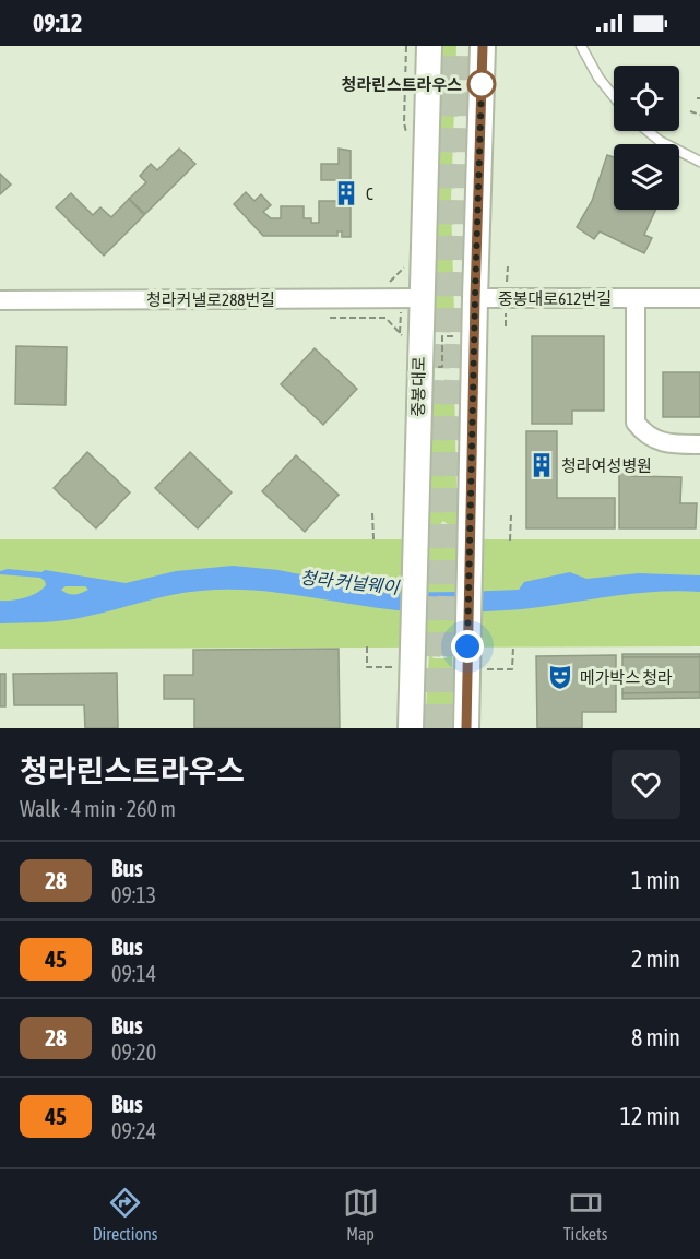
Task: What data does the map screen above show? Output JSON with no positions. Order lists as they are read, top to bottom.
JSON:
{
  "streets": {
    "main road": ["중봉대로"],
    "street": ["중봉대로612번길", "청라커낼로288번길"]
  },
  "crossings": [
    ["청라커낼로288번길", "중봉대로"]
  ],
  "water": ["청라 커널웨이"],
  "places": {
    "other": ["청라린스트라우스"],
    "building": ["C", "청라여성병원"],
    "theatre": ["메가박스 청라"]
  },
  "lines": ["bus line 28"],
  "page": {
    "status": "09:12",
    "heading": ["청라린스트라우스", "Walk · 4 min · 260 m"],
    "list": [
      {
        "mark": "28",
        "name": "Bus",
        "note": "09:13",
        "value": "1 min"
      },
      {
        "mark": "45",
        "name": "Bus",
        "note": "09:14",
        "value": "2 min"
      },
      {
        "mark": "28",
        "name": "Bus",
        "note": "09:20",
        "value": "8 min"
      },
      {
        "mark": "45",
        "name": "Bus",
        "note": "09:24",
        "value": "12 min"
      }
    ],
    "tabs": ["Directions", "Map", "Tickets"]
  }
}
